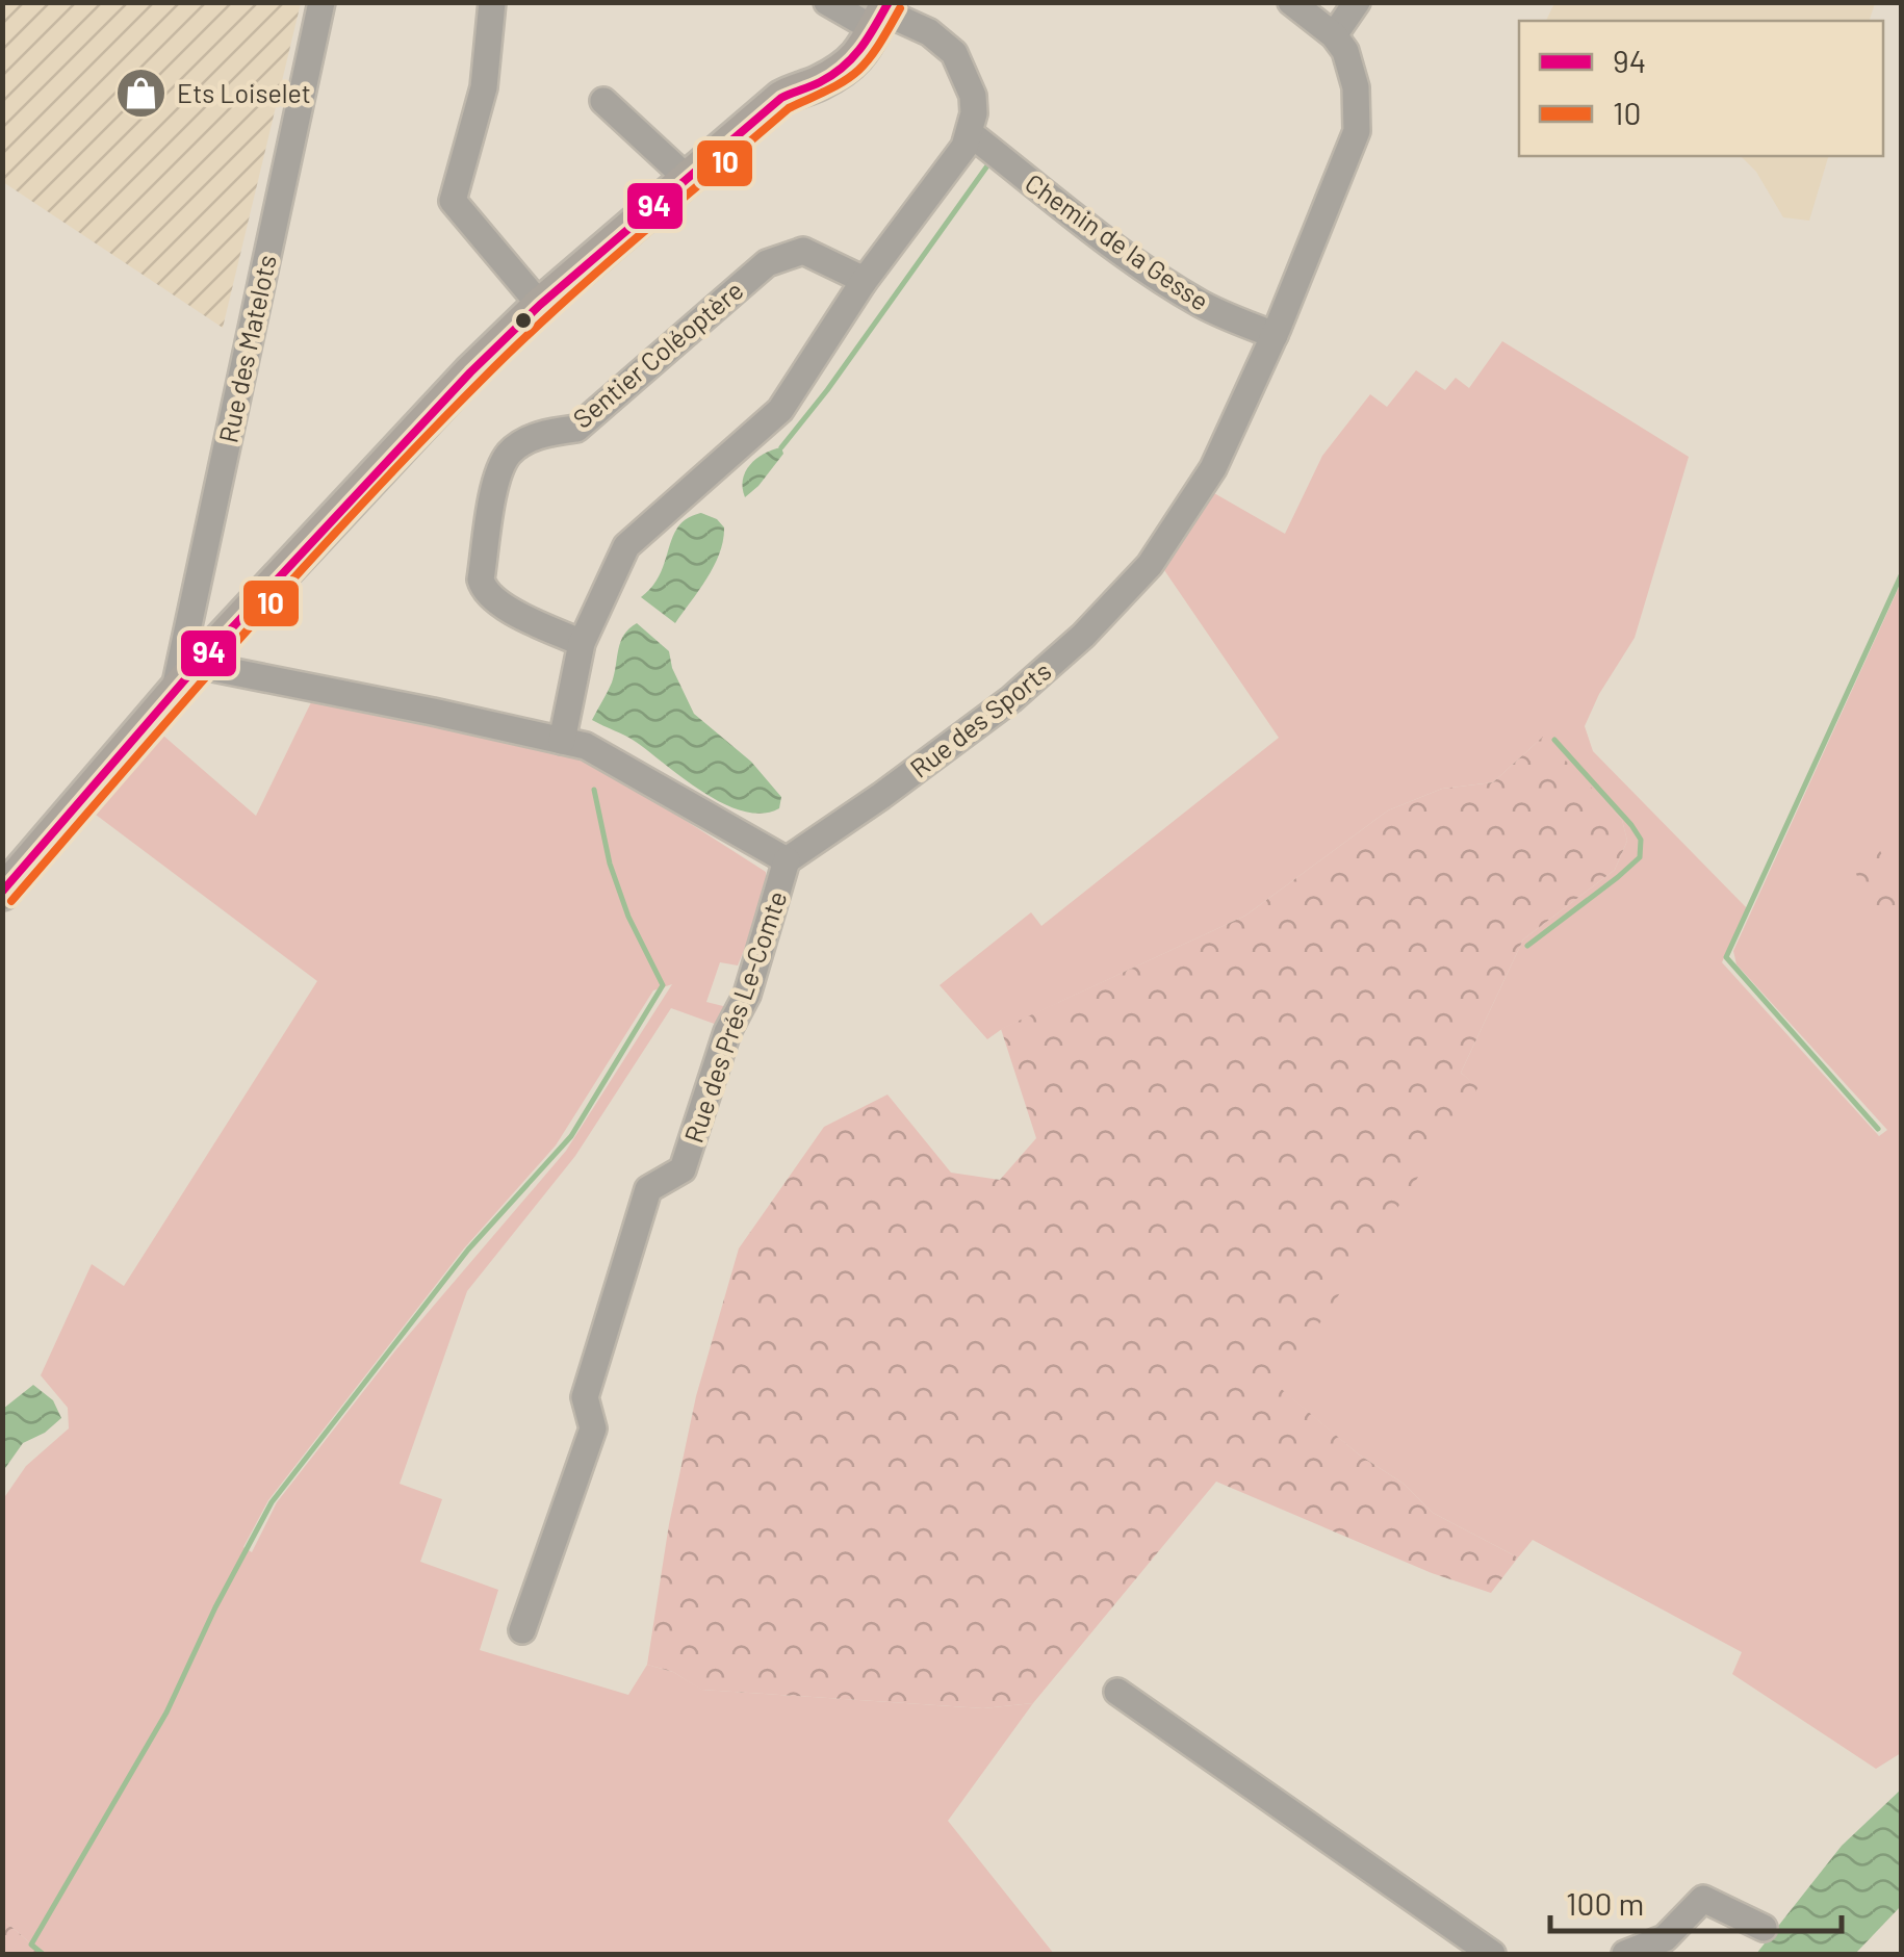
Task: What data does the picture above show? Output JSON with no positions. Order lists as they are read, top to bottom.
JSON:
{
  "streets": {
    "street": [
      "Chemin de la Gesse",
      "Rue des Matelots",
      "Sentier Coléoptère",
      "Rue des Sports",
      "Rue des Prés Le-Comte"
    ]
  },
  "crossings": [
    ["Chemin de la Gesse", "Rue des Sports"],
    ["Rue des Sports", "Rue des Prés Le-Comte"]
  ],
  "places": {
    "shop": ["Ets Loiselet"]
  },
  "lines": ["transit line 94", "transit line 10"],
  "legend": ["94", "10"],
  "scale_bar": "100 m"
}
